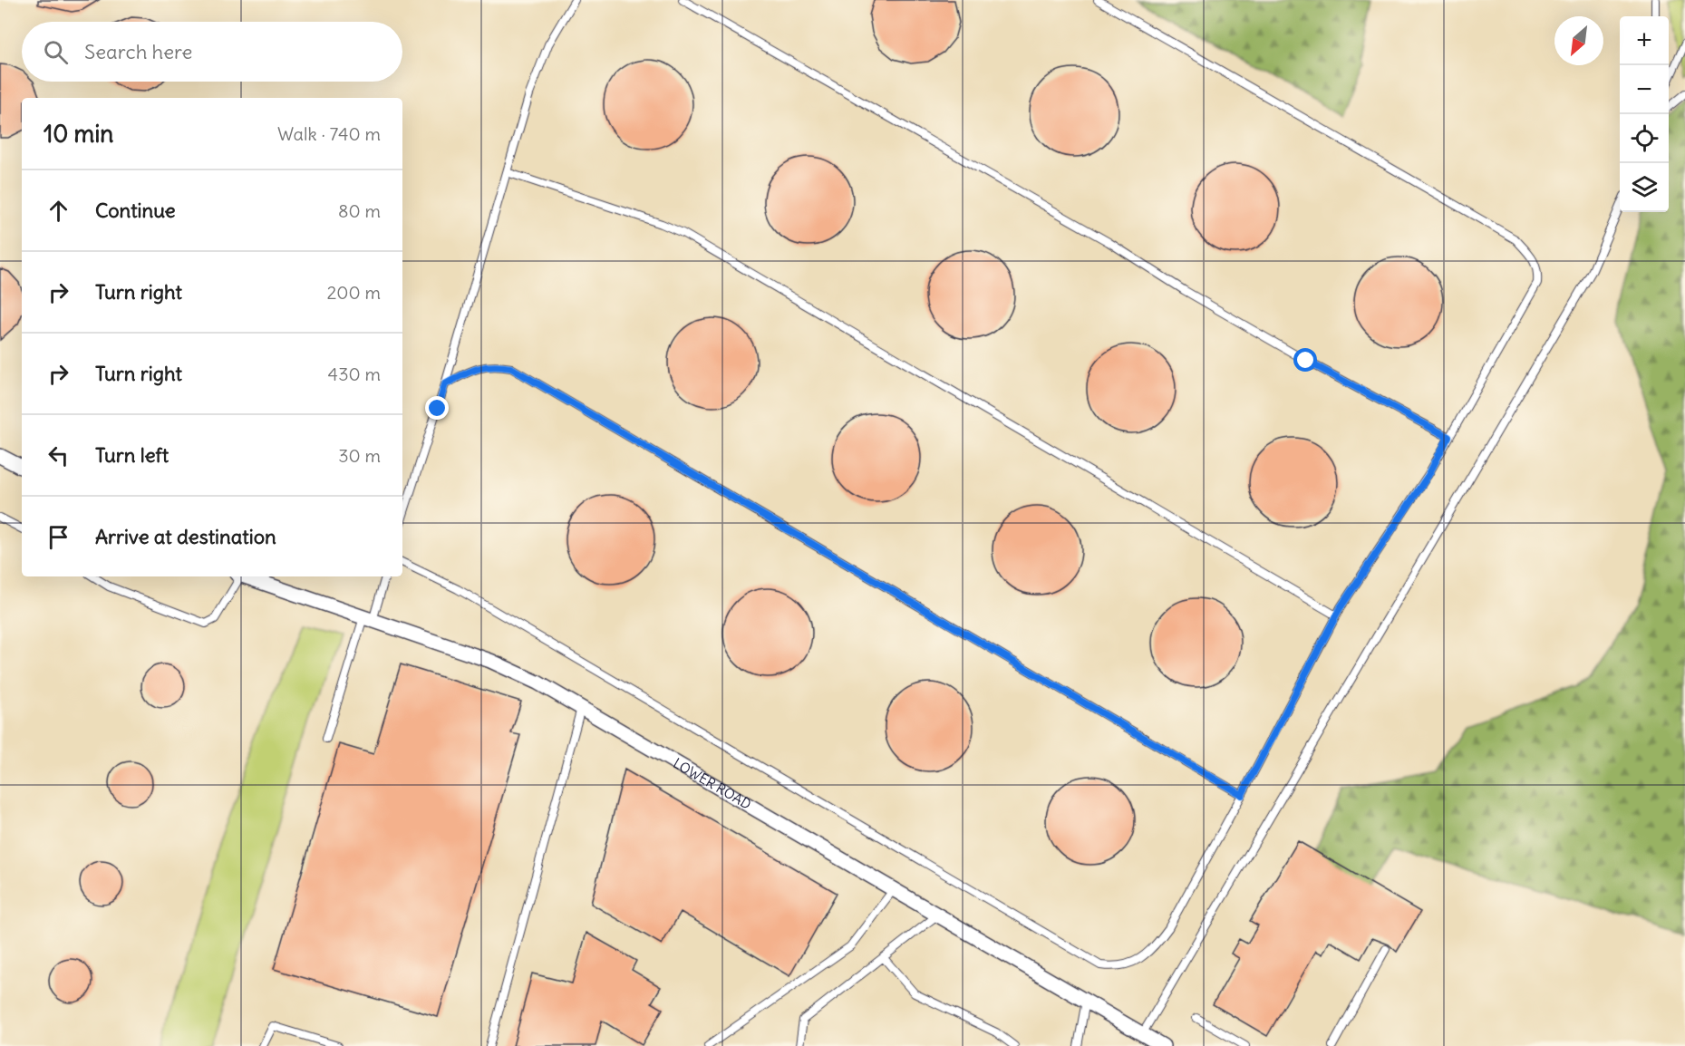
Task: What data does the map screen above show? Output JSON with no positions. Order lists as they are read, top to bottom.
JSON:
{
  "streets": {
    "street": ["LOWER ROAD"]
  },
  "north": "bottom left",
  "page": {
    "map_buttons": ["+", "−"],
    "search": "Search here",
    "heading": ["10 min", "Walk · 740 m"],
    "list": [
      ["Continue", "80 m"],
      ["Turn right", "200 m"],
      ["Turn right", "430 m"],
      ["Turn left", "30 m"],
      "Arrive at destination"
    ]
  }
}
